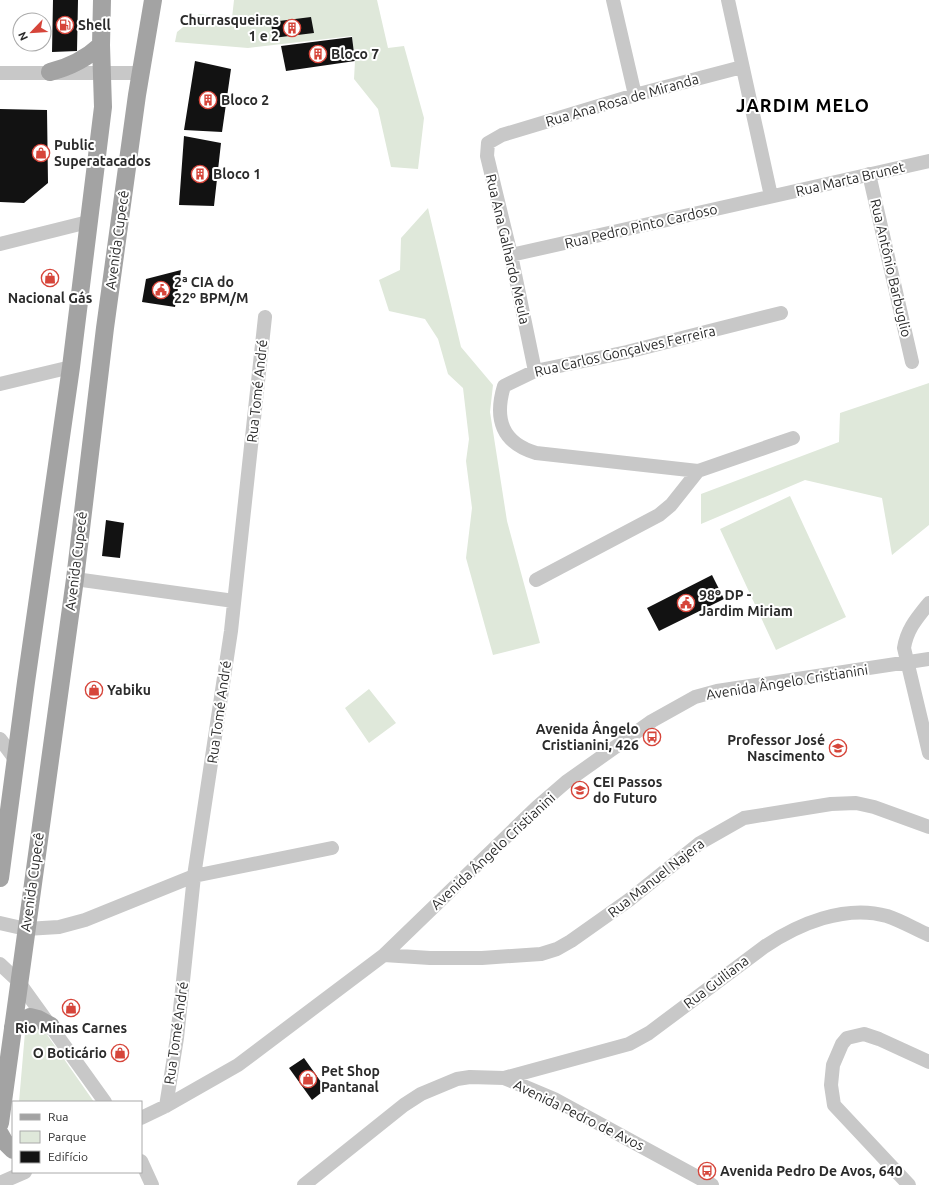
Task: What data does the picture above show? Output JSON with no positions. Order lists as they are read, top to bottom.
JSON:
{
  "streets": {
    "main road": ["Avenida Cupecê"],
    "street": [
      "Rua Ana Rosa de Miranda",
      "Rua Marta Brunet",
      "Rua Pedro Pinto Cardoso",
      "Rua Ana Galhardo Meula",
      "Rua Antônio Barbuglio",
      "Rua Carlos Gonçalves Ferreira",
      "Rua Tomé André",
      "Avenida Ângelo Cristianini",
      "Rua Manuel Najera",
      "Rua Guiliana",
      "Avenida Pedro de Avos"
    ]
  },
  "crossings": [
    ["Rua Ana Rosa de Miranda", "Rua Ana Galhardo Meula"],
    ["Rua Marta Brunet", "Rua Pedro Pinto Cardoso"],
    ["Rua Marta Brunet", "Rua Antônio Barbuglio"],
    ["Rua Pedro Pinto Cardoso", "Rua Ana Galhardo Meula"],
    ["Rua Ana Galhardo Meula", "Rua Carlos Gonçalves Ferreira"],
    ["Rua Tomé André", "Avenida Ângelo Cristianini"],
    ["Avenida Ângelo Cristianini", "Rua Manuel Najera"],
    ["Rua Guiliana", "Avenida Pedro de Avos"]
  ],
  "districts": ["JARDIM MELO"],
  "places": {
    "fuel station": ["Shell"],
    "building": [
      "Churrasqueiras 1 e 2",
      "Bloco 7",
      "Bloco 2",
      "Bloco 1"
    ],
    "shop": [
      "Public Superatacados",
      "Nacional Gás",
      "Yabiku",
      "Rio Minas Carnes",
      "O Boticário",
      "Pet Shop Pantanal"
    ],
    "public building": ["2ª CIA do 22º BPM/M", "98º DP - Jardim Miriam"],
    "bus stop": ["Avenida Ângelo Cristianini, 426", "Avenida Pedro De Avos, 640"],
    "school or university": ["Professor José Nascimento", "CEI Passos do Futuro"]
  },
  "legend": ["Rua", "Parque", "Edifício"],
  "north": "bottom left"
}
